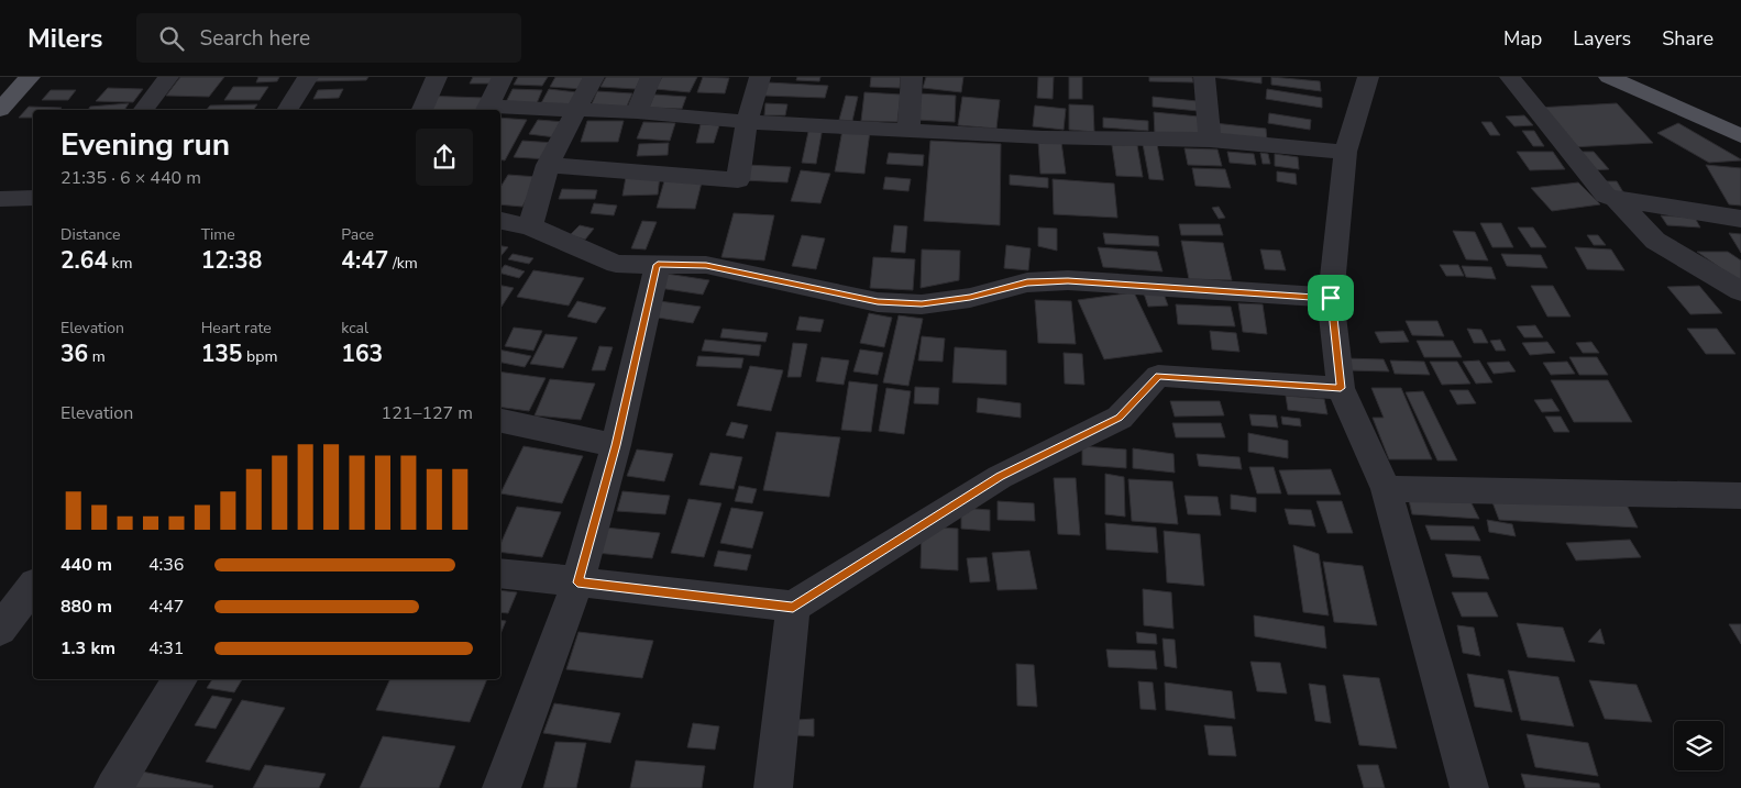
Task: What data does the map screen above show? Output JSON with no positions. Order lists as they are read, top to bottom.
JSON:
{
  "page": {
    "header": "Milers",
    "search": "Search here",
    "nav": ["Map", "Layers", "Share"],
    "heading": ["Evening run", "21:35 · 6 × 440 m"],
    "stats": [
      ["Distance", "2.64 km"],
      ["Time", "12:38"],
      ["Pace", "4:47 /km"],
      ["Elevation", "36 m"],
      ["Heart rate", "135 bpm"],
      ["kcal", "163"]
    ],
    "chart": ["Elevation", "121–127 m"],
    "list": [
      {
        "name": "440 m",
        "note": "4:36"
      },
      {
        "name": "880 m",
        "note": "4:47"
      },
      {
        "name": "1.3 km",
        "note": "4:31"
      }
    ]
  }
}
